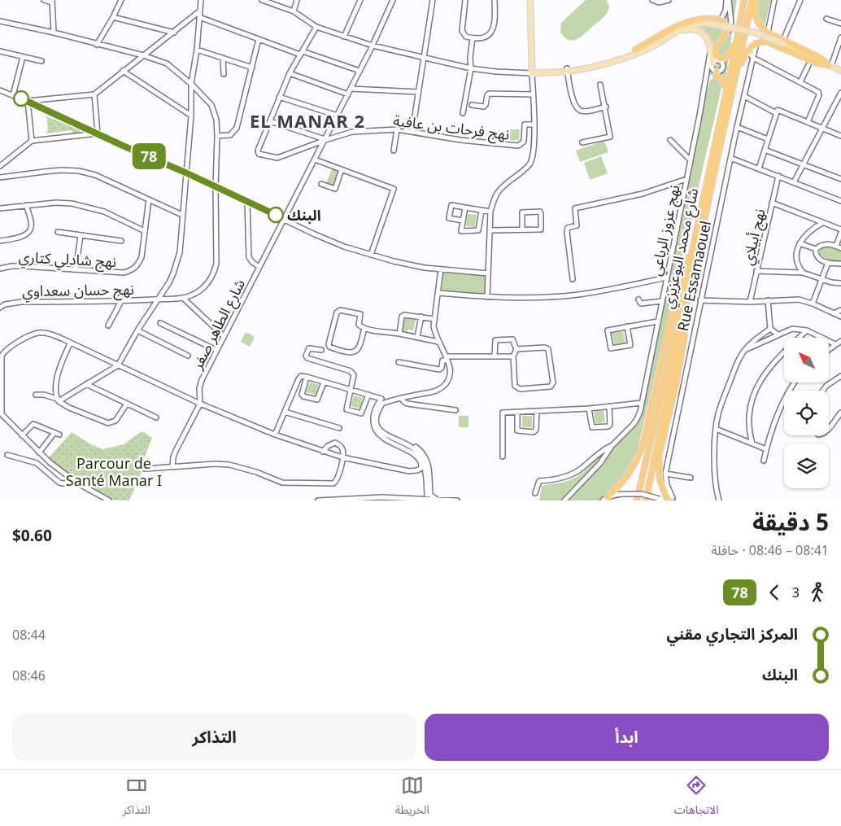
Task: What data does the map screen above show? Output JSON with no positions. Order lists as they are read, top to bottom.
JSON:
{
  "streets": {
    "highway": ["شارع محمد البوعزيزي"],
    "street": [
      "نهج فرحات بن عافية",
      "نهج عزوز الرباعي",
      "نهج أبيلاي",
      "نهج شادلي كتاري",
      "Rue Essamaouel",
      "نهج حسان سعداوي",
      "شارع الطاهر صفر"
    ]
  },
  "crossings": [
    ["نهج فرحات بن عافية", "شارع الطاهر صفر"]
  ],
  "districts": ["EL MANAR 2"],
  "parks": ["Parcour de Santé Manar I"],
  "places": ["البنك"],
  "lines": ["bus line 78"],
  "north": "top left",
  "page": {
    "on_map": "78",
    "heading": ["5 دقيقة", "08:41 – 08:46 · حافلة", "$0.60"],
    "legs": ["3", "78"],
    "list": [
      {
        "name": "المركز التجاري مقني",
        "value": "08:44"
      },
      {
        "name": "البنك",
        "value": "08:46"
      }
    ],
    "buttons": ["ابدأ", "التذاكر"],
    "tabs": ["الاتجاهات", "الخريطة", "التذاكر"]
  }
}
